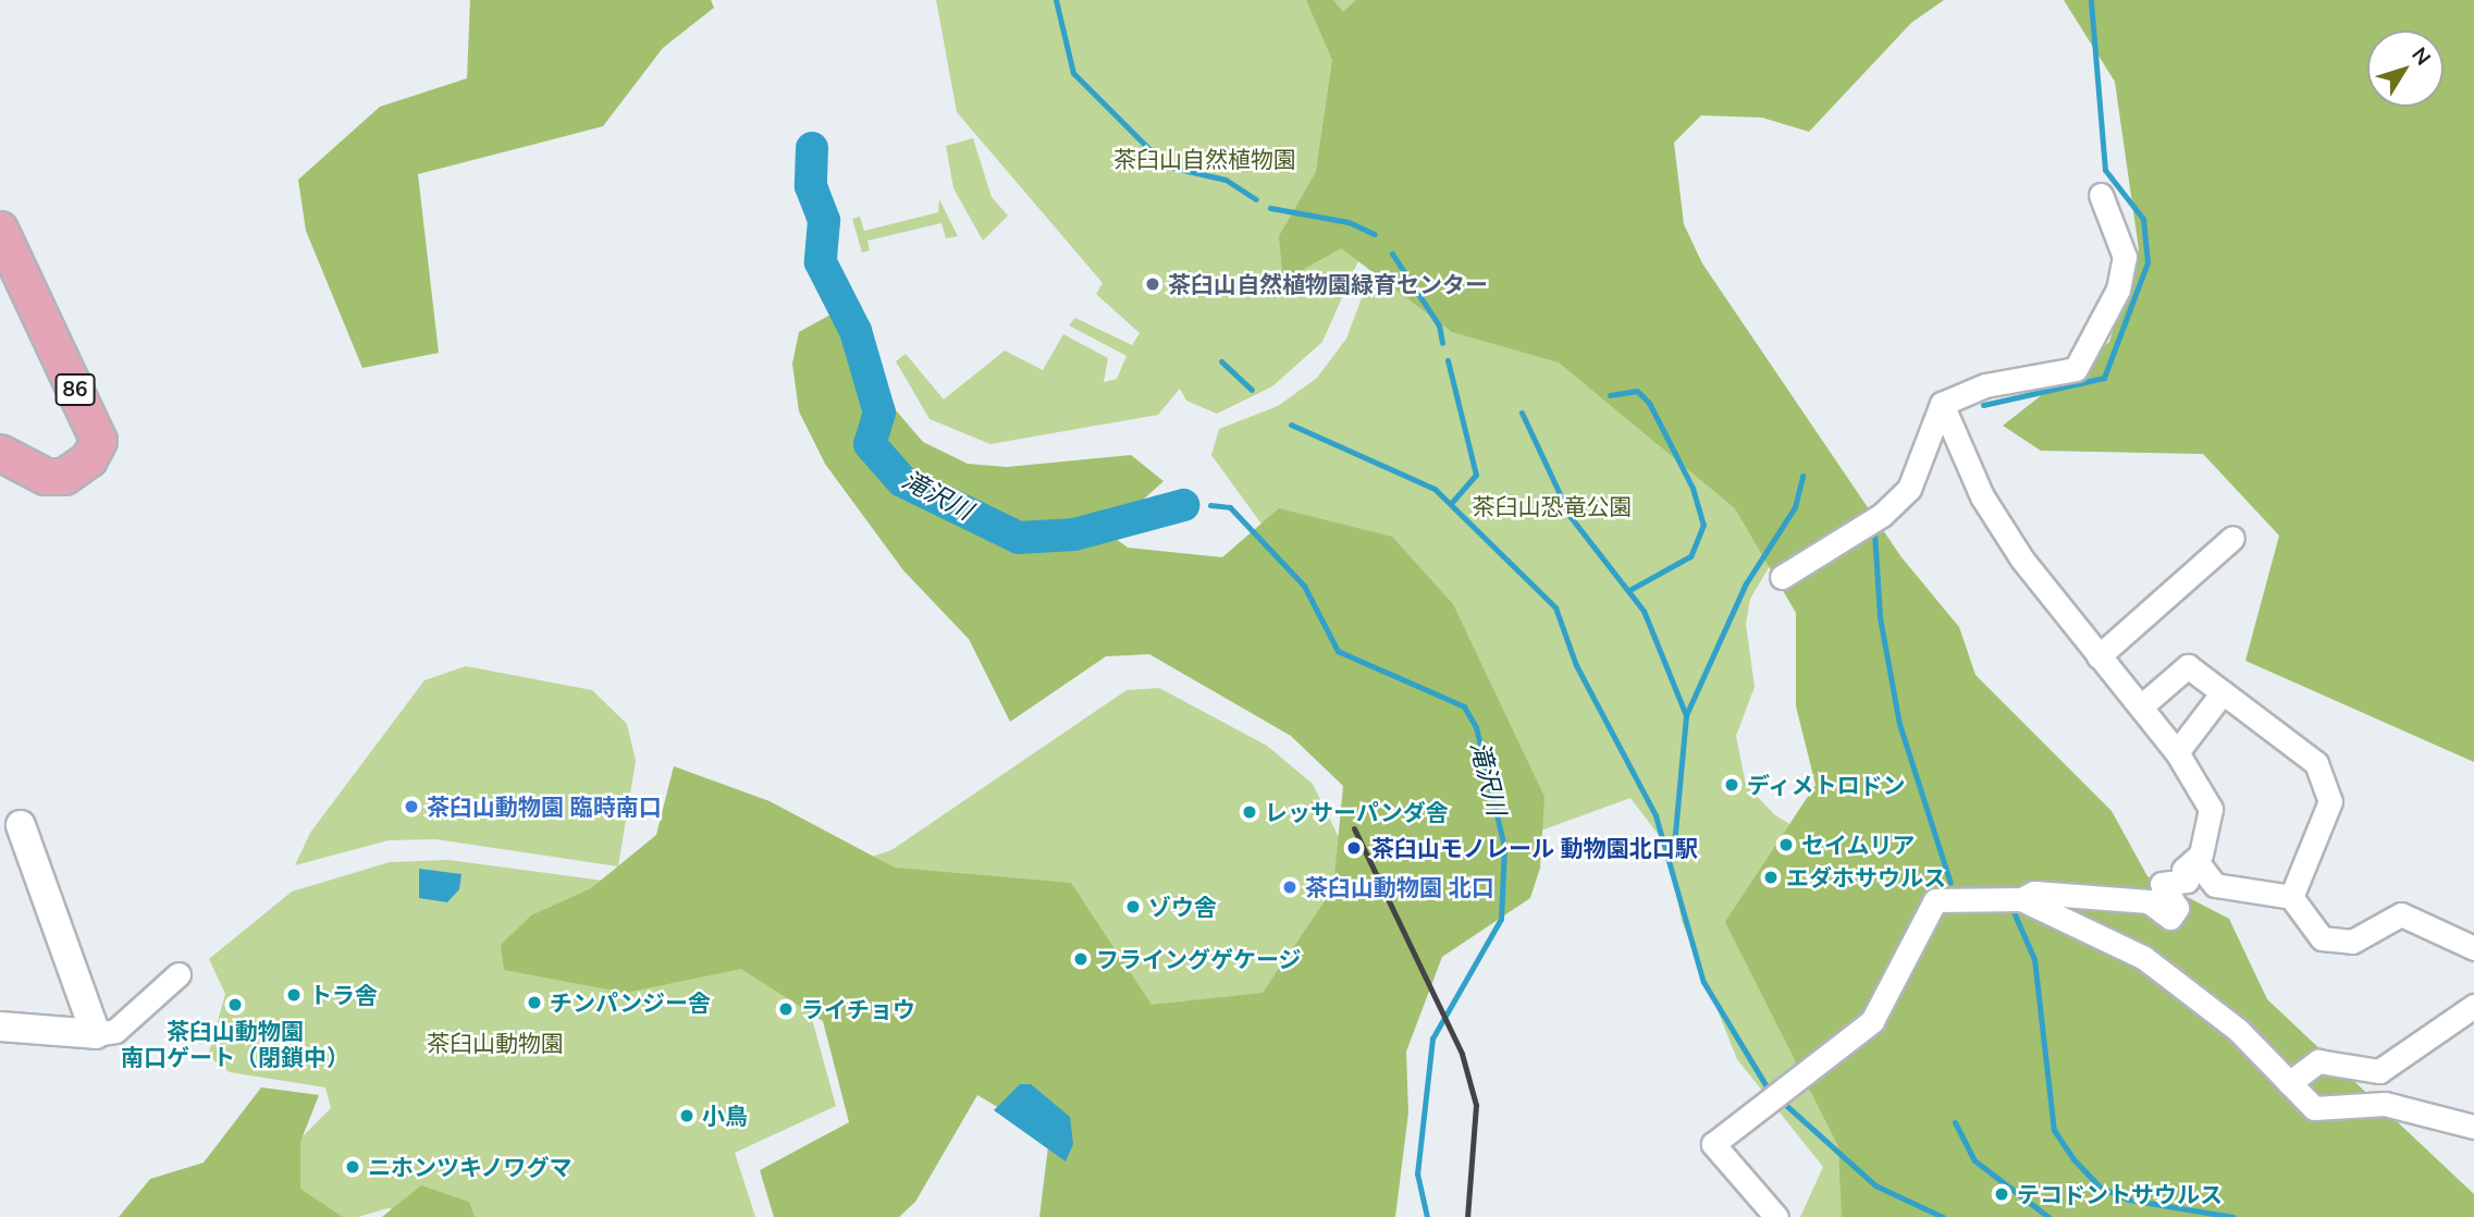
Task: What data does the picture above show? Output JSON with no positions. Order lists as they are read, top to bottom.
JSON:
{
  "streets": {
    "main road": ["86"]
  },
  "water": ["滝沢川"],
  "parks": ["茶臼山自然植物園", "茶臼山恐竜公園", "茶臼山動物園"],
  "places": [
    "茶臼山自然植物園緑育センター",
    "ディメトロドン",
    "茶臼山動物園 臨時南口",
    "レッサーパンダ舎",
    "セイムリア",
    "茶臼山モノレール 動物園北口駅",
    "エダホサウルス",
    "茶臼山動物園 北口",
    "ゾウ舎",
    "フライングゲケージ",
    "トラ舎",
    "チンパンジー舎",
    "茶臼山動物園 南口ゲート（閉鎖中）",
    "ライチョウ",
    "小鳥",
    "ニホンツキノワグマ",
    "テコドントサウルス"
  ],
  "north": "top right"
}
